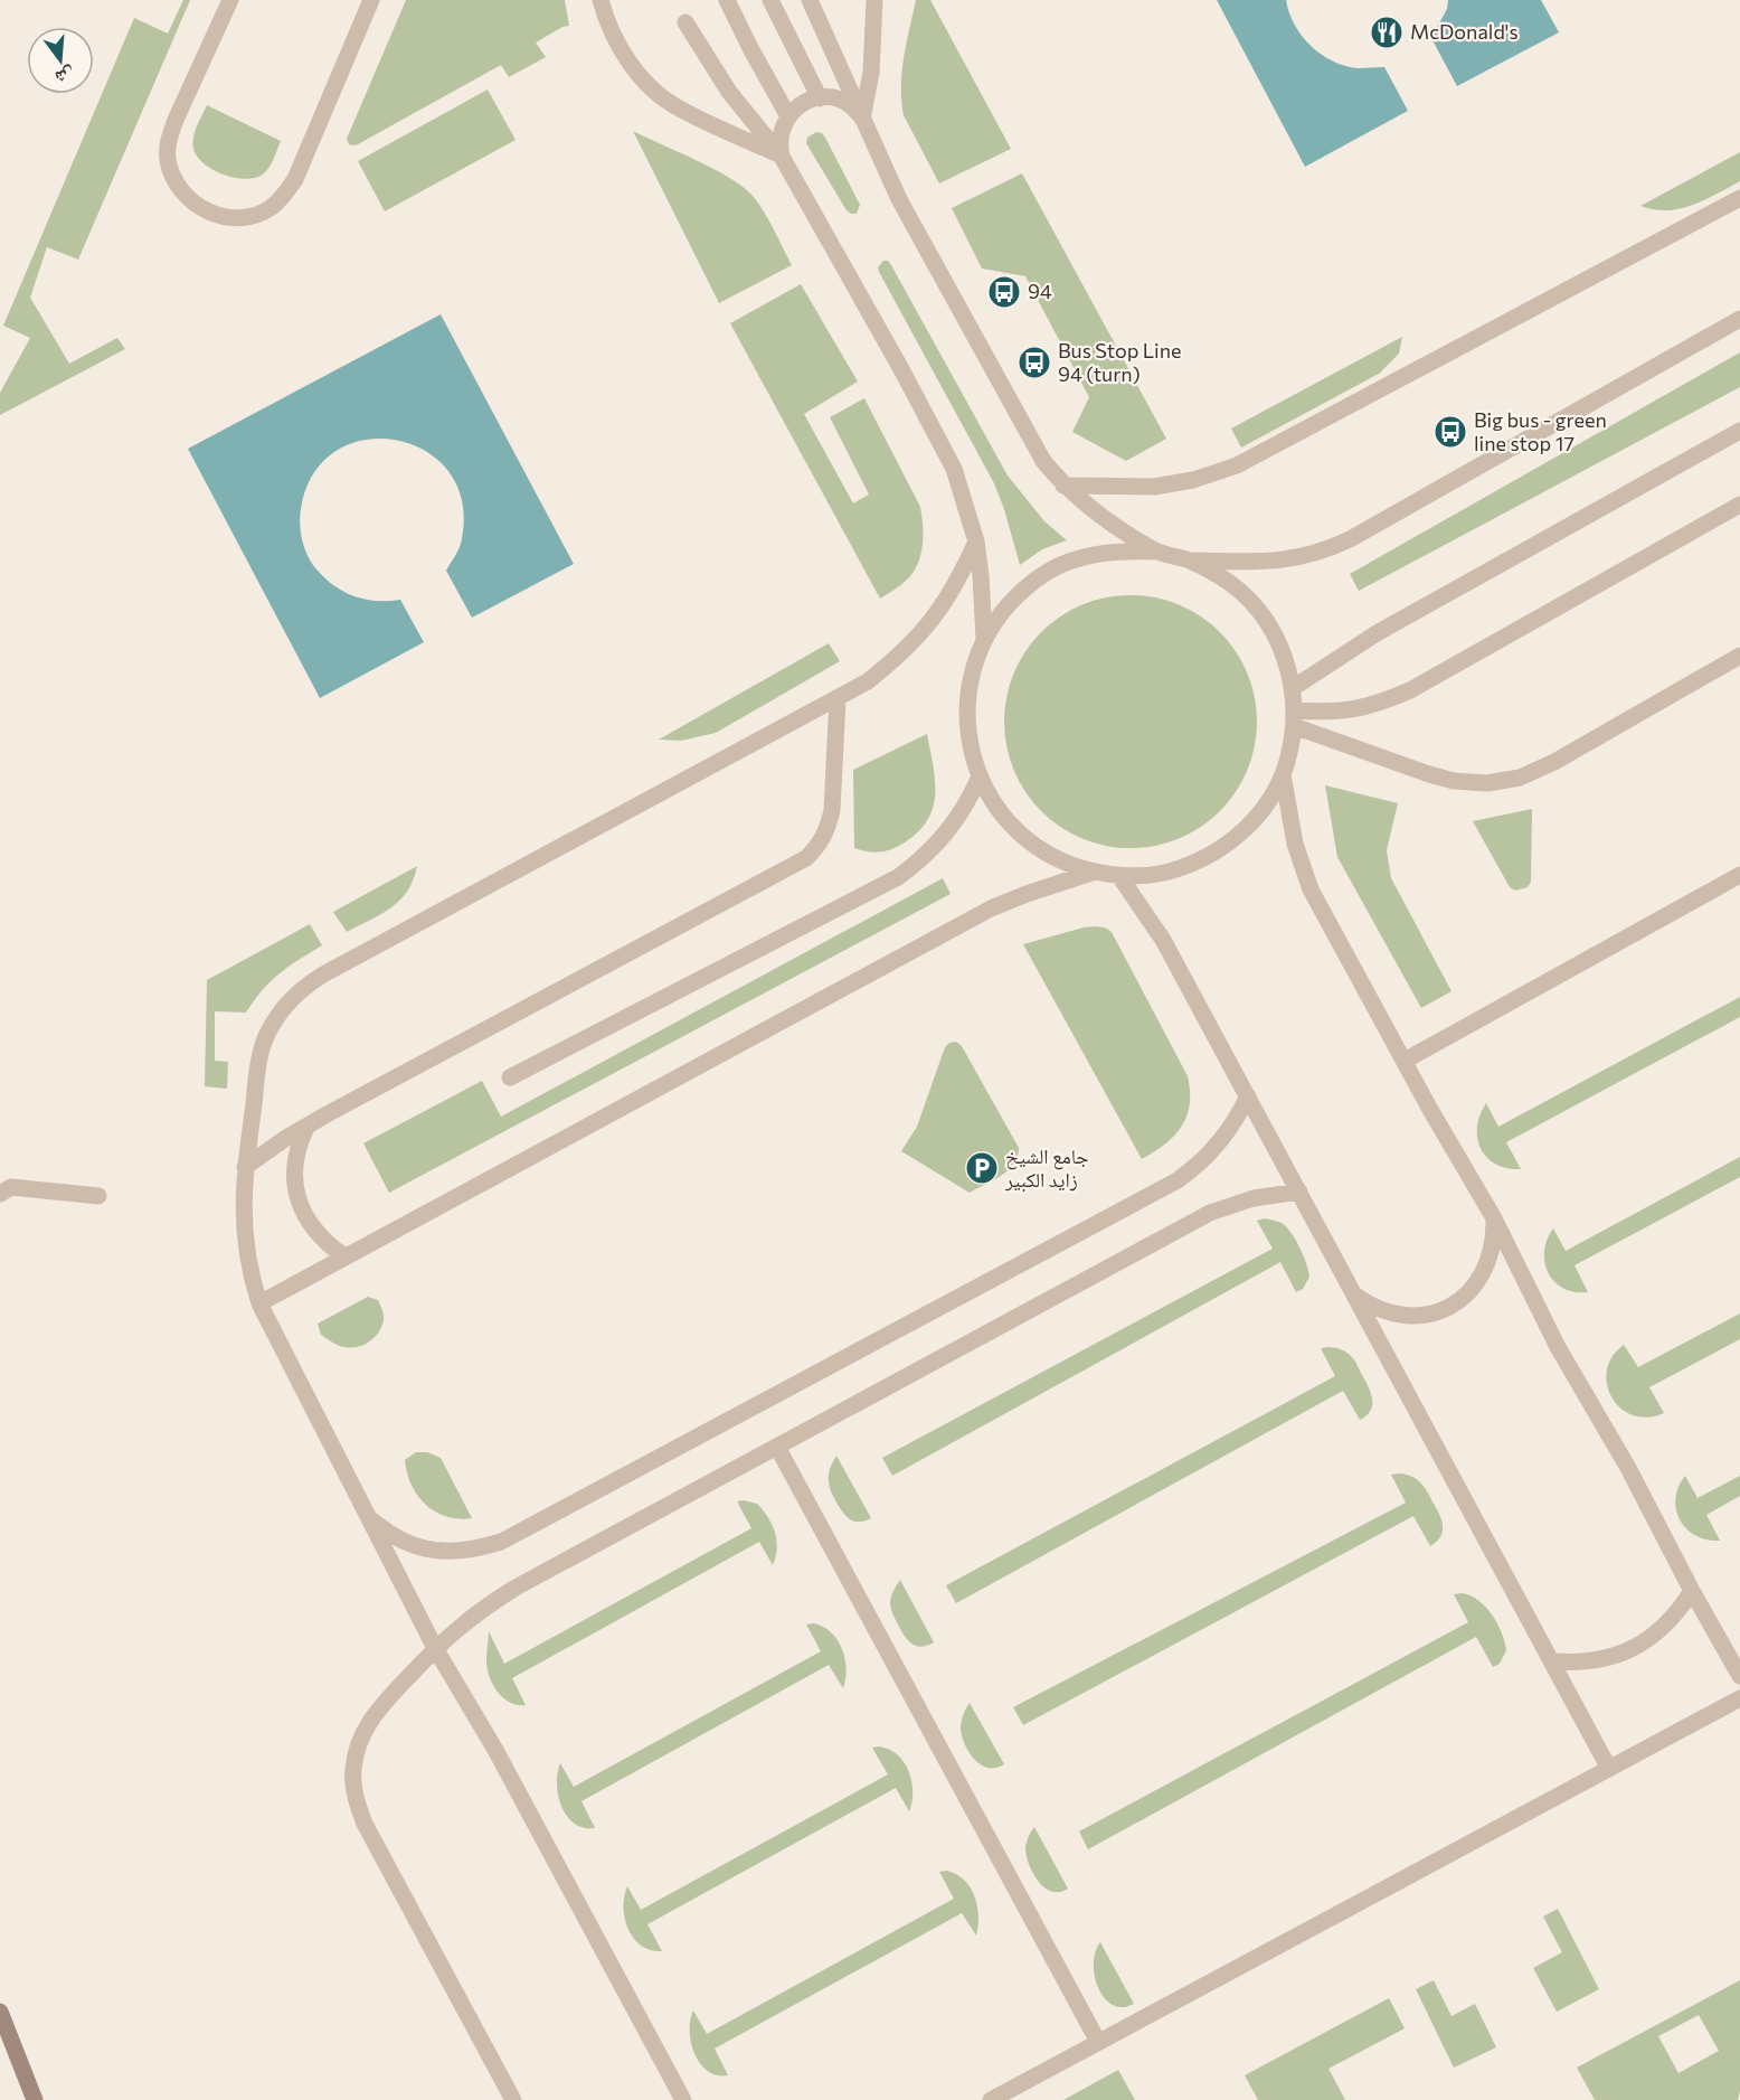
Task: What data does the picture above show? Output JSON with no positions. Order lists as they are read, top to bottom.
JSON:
{
  "places": {
    "restaurant": ["McDonald's"],
    "bus stop": ["94", "Bus Stop Line 94 (turn)", "Big bus - green line stop 17"],
    "parking": ["جامع الشيخ زايد الكبير"]
  },
  "north": "bottom"
}
